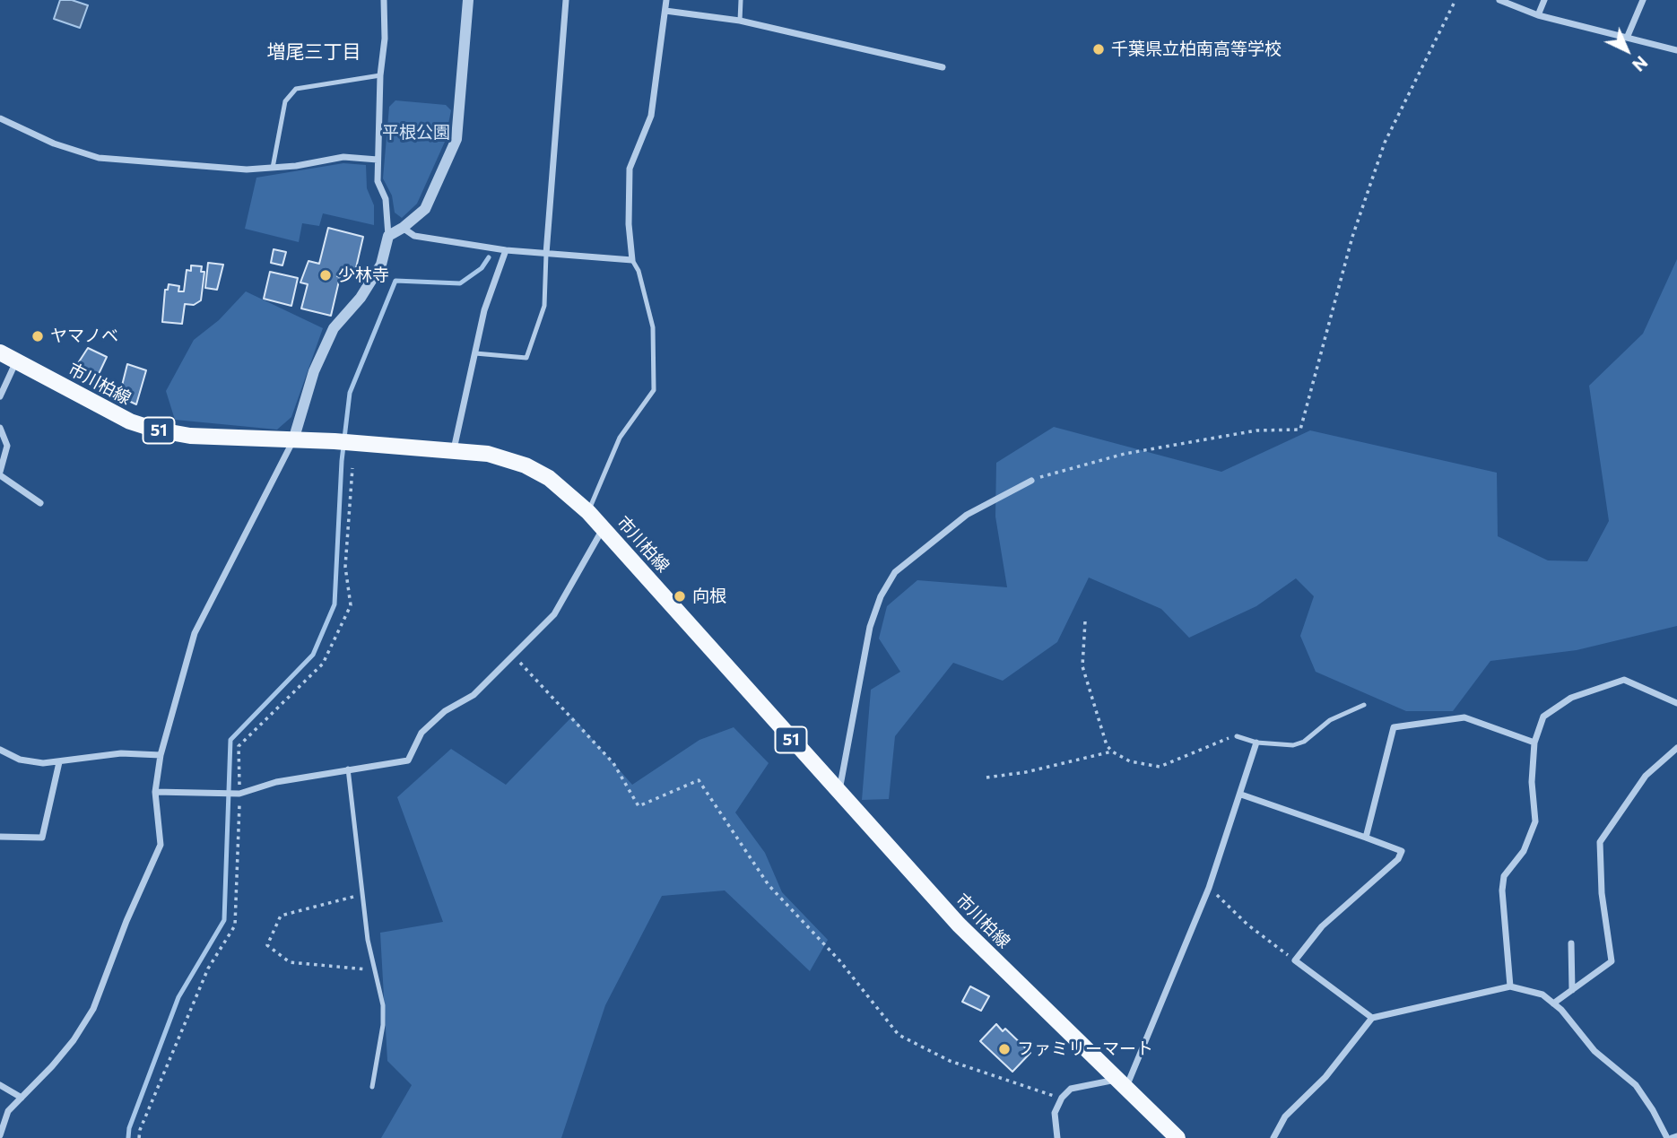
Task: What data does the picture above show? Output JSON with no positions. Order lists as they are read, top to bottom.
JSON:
{
  "streets": {
    "main road": ["市川柏線", "51"]
  },
  "districts": ["増尾三丁目"],
  "parks": ["平根公園"],
  "places": [
    "千葉県立柏南高等学校",
    "少林寺",
    "ヤマノベ",
    "向根",
    "ファミリーマート"
  ],
  "north": "bottom right"
}
